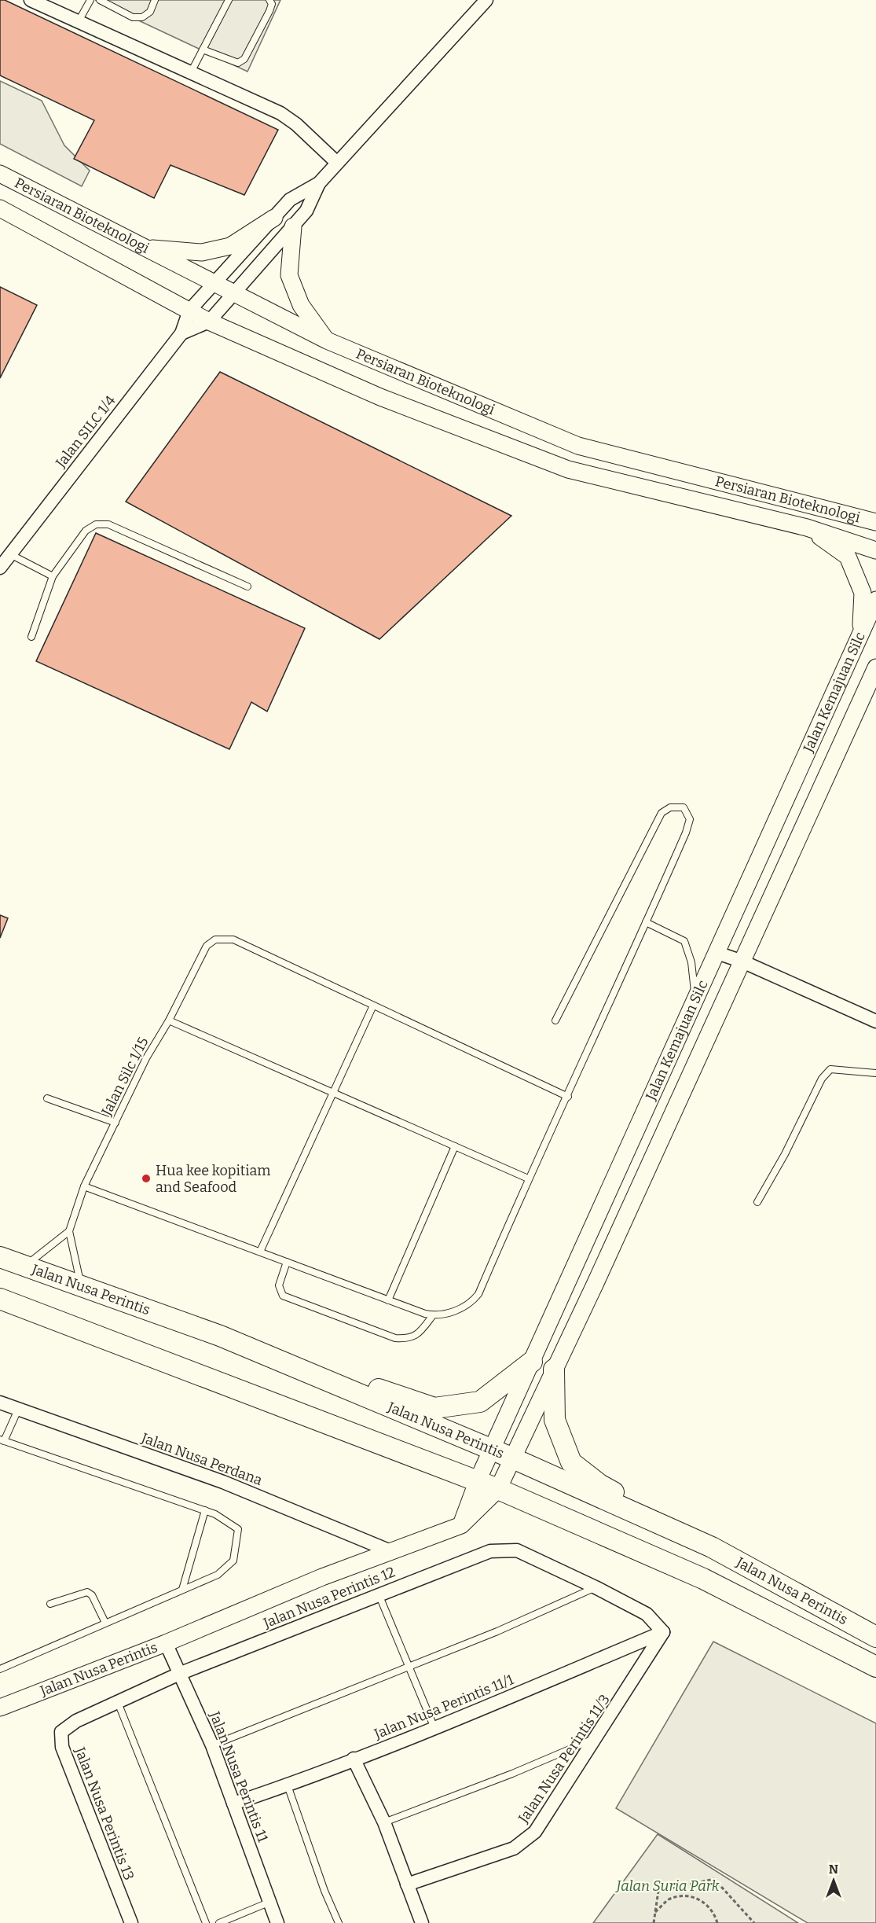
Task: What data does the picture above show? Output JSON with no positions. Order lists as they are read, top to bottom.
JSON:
{
  "streets": {
    "main road": ["Jalan Nusa Perintis"],
    "street": [
      "Persiaran Bioteknologi",
      "Jalan SILC 1/4",
      "Jalan Kemajuan Silc",
      "Jalan Nusa Perdana",
      "Jalan Nusa Perintis 12",
      "Jalan Nusa Perintis 11/1",
      "Jalan Nusa Perintis 11/3",
      "Jalan Nusa Perintis 11",
      "Jalan Nusa Perintis 13"
    ],
    "lane": ["Jalan Silc 1/15"]
  },
  "crossings": [
    ["Persiaran Bioteknologi", "Jalan SILC 1/4"],
    ["Jalan Kemajuan Silc", "Jalan Nusa Perintis"],
    ["Jalan Nusa Perintis", "Jalan Nusa Perdana"],
    ["Jalan Nusa Perintis", "Jalan Nusa Perintis 11"],
    ["Jalan Nusa Perintis 12", "Jalan Nusa Perintis 11/1"],
    ["Jalan Nusa Perintis 12", "Jalan Nusa Perintis 11/3"],
    ["Jalan Nusa Perintis 12", "Jalan Nusa Perintis 11"],
    ["Jalan Nusa Perintis 12", "Jalan Nusa Perintis 13"],
    ["Jalan Nusa Perintis 11/1", "Jalan Nusa Perintis 11/3"],
    ["Jalan Nusa Perintis 11/1", "Jalan Nusa Perintis 11"],
    ["Jalan Nusa Perintis 11", "Jalan Nusa Perintis 13"]
  ],
  "parks": ["Jalan Suria Park"],
  "places": ["Hua kee kopitiam and Seafood"],
  "north": "top"
}
